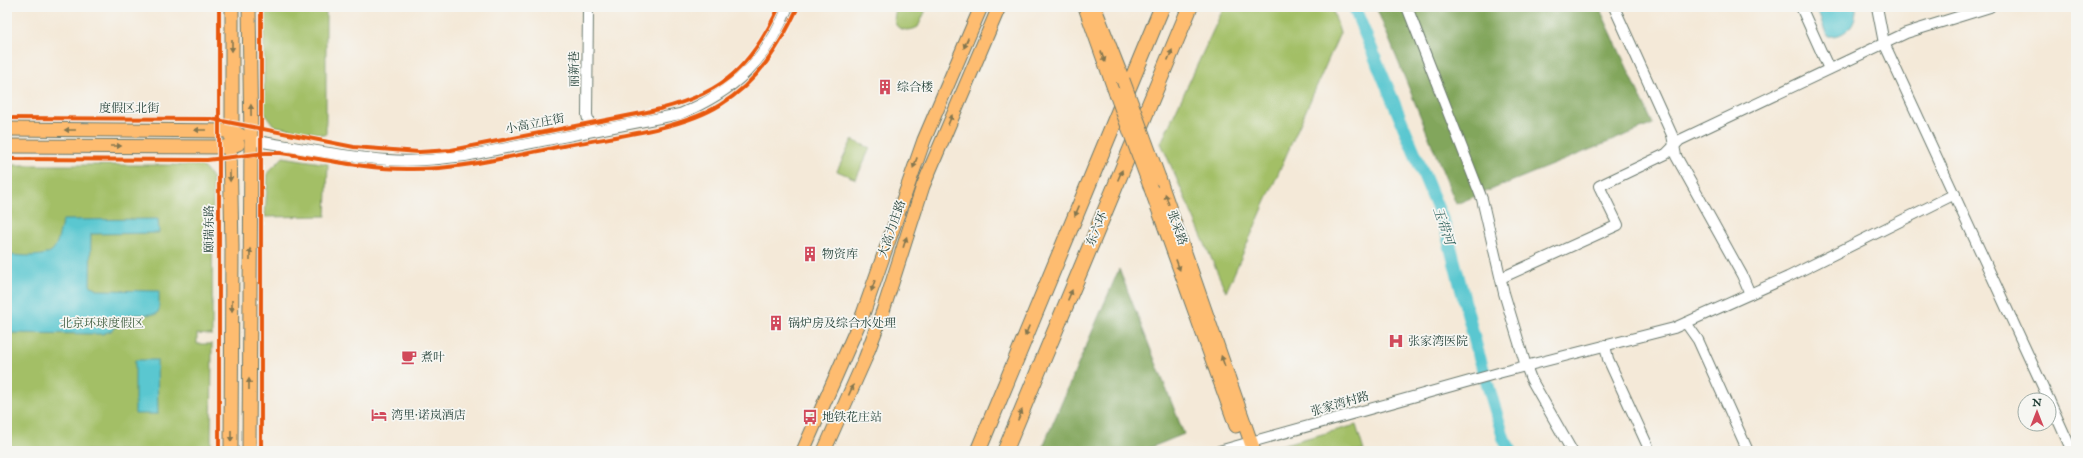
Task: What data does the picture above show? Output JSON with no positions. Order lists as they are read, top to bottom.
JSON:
{
  "streets": {
    "highway": ["东六环"],
    "main road": [
      "度假区北街",
      "张采路",
      "颐瑞东路",
      "大高力庄路"
    ],
    "street": ["丽新巷", "小高立庄街", "张家湾村路"]
  },
  "crossings": [
    ["丽新巷", "小高立庄街"],
    ["度假区北街", "小高立庄街"],
    ["度假区北街", "颐瑞东路"],
    ["张采路", "张家湾村路"]
  ],
  "water": ["玉带河"],
  "parks": ["北京环球度假区"],
  "places": {
    "building": ["综合楼", "物资库", "锅炉房及综合水处理"],
    "hospital": ["张家湾医院"],
    "cafe": ["煮叶"],
    "hotel": ["湾里·诺岚酒店"],
    "bus stop": ["地铁花庄站"]
  },
  "north": "top"
}
